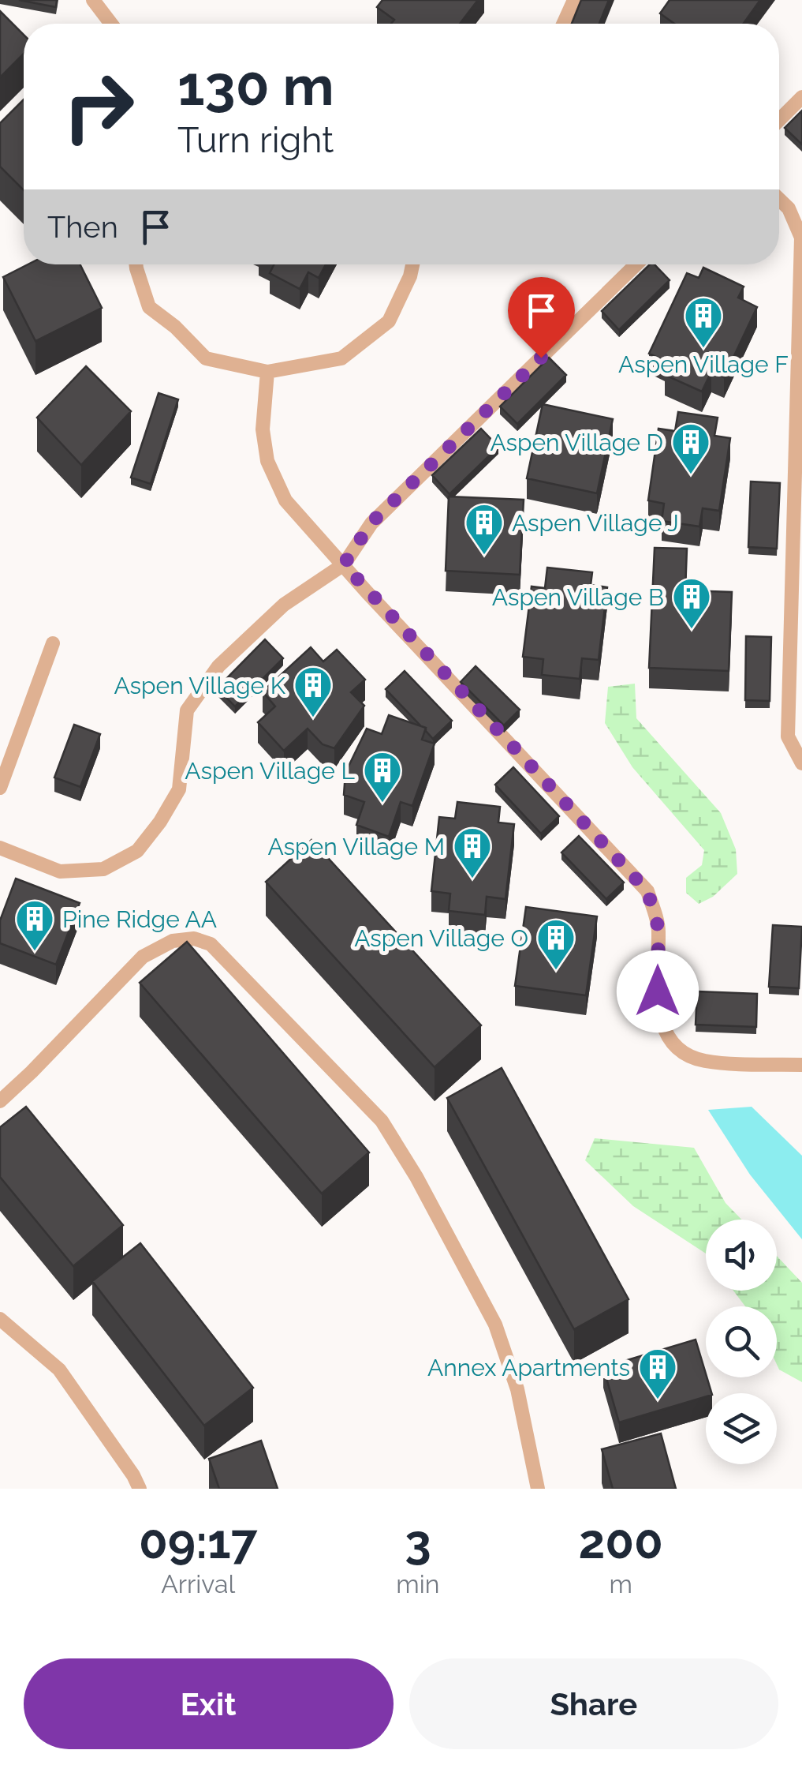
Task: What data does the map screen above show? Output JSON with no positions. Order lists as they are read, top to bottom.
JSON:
{
  "places": {
    "building": [
      "Aspen Village F",
      "Aspen Village D",
      "Aspen Village J",
      "Aspen Village B",
      "Aspen Village K",
      "Aspen Village L",
      "Aspen Village M",
      "Pine Ridge AA",
      "Aspen Village O",
      "Annex Apartments"
    ]
  },
  "page": {
    "turn": ["130 m", "Turn right"],
    "then": "Then",
    "eta": [
      "09:17",
      "Arrival",
      "3",
      "min",
      "200",
      "m"
    ],
    "buttons": ["Exit", "Share"]
  }
}
